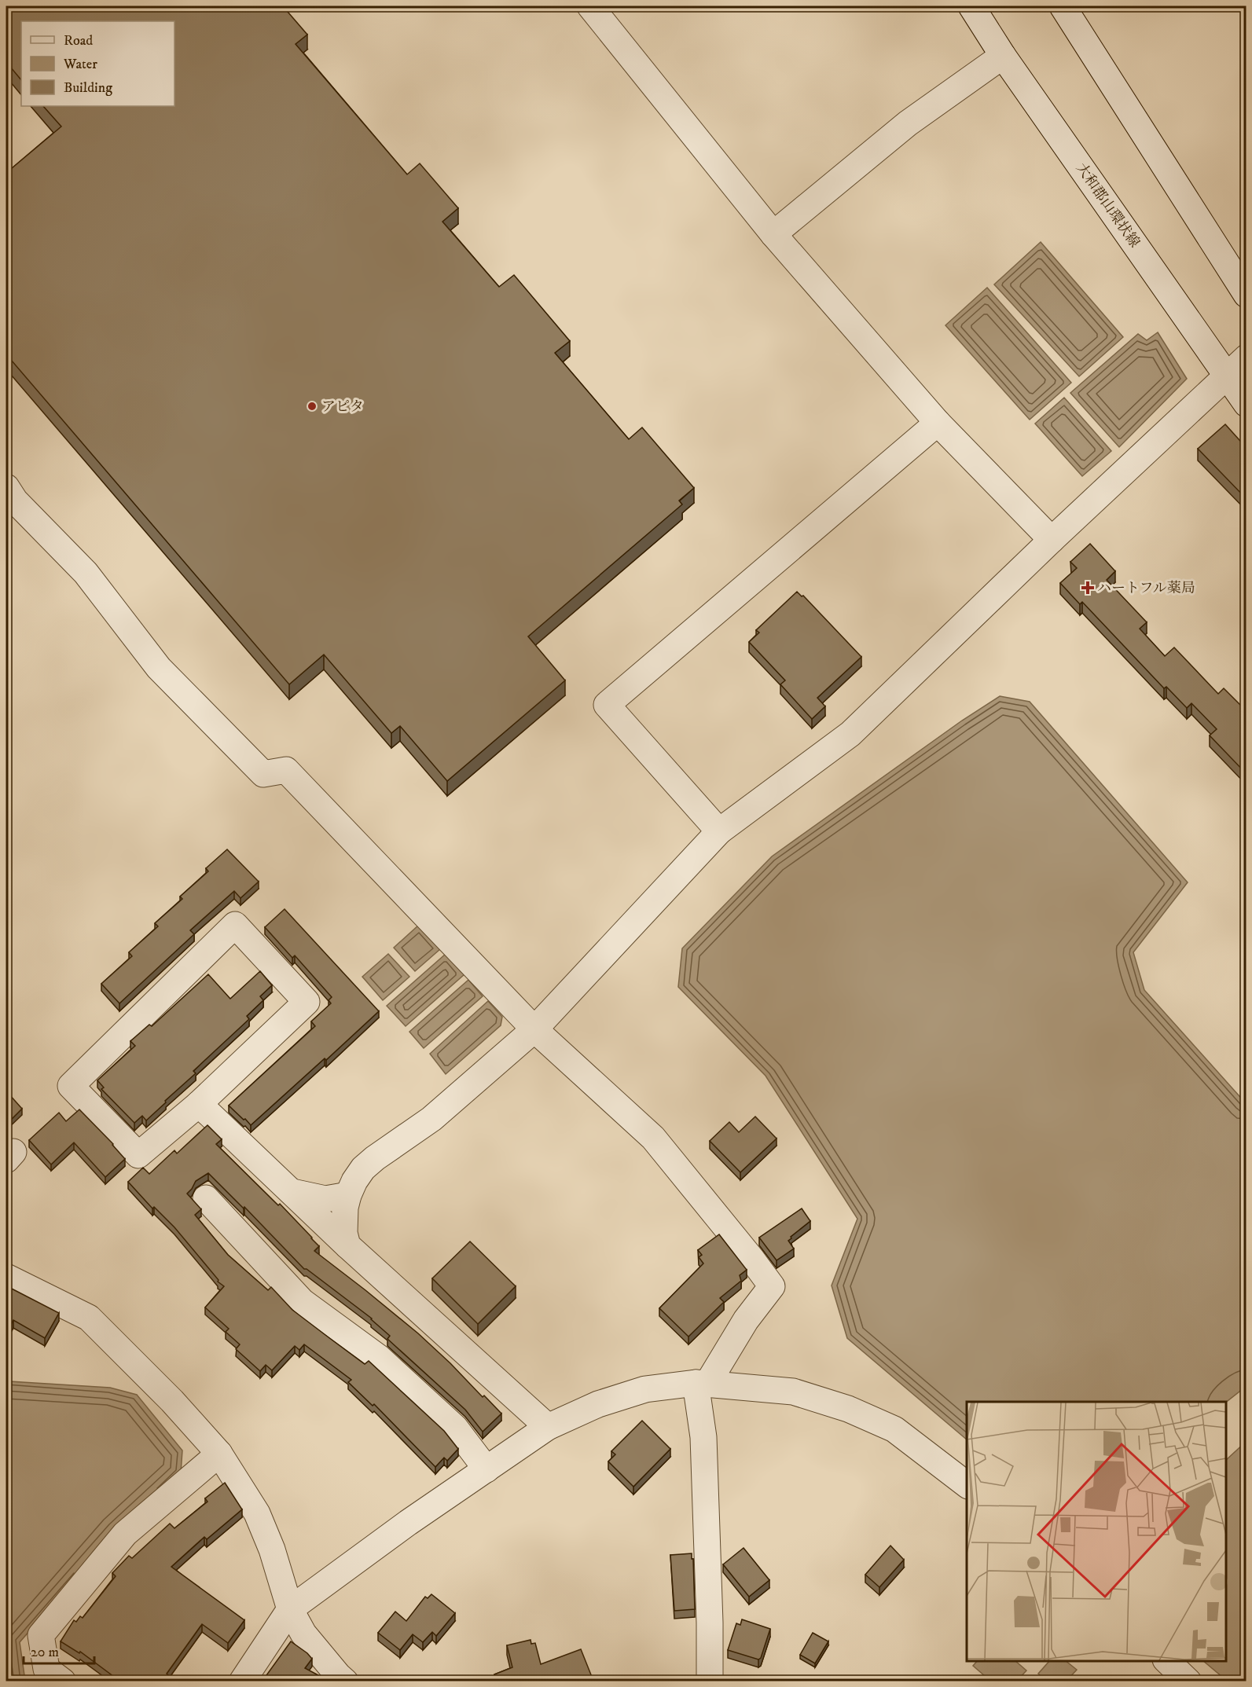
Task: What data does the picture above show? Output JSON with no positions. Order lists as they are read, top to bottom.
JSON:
{
  "streets": {
    "street": ["大和郡山環状線"]
  },
  "places": {
    "other": ["アピタ"],
    "health": ["ハートフル薬局"]
  },
  "legend": ["Road", "Water", "Building"],
  "scale_bar": "20 m"
}
